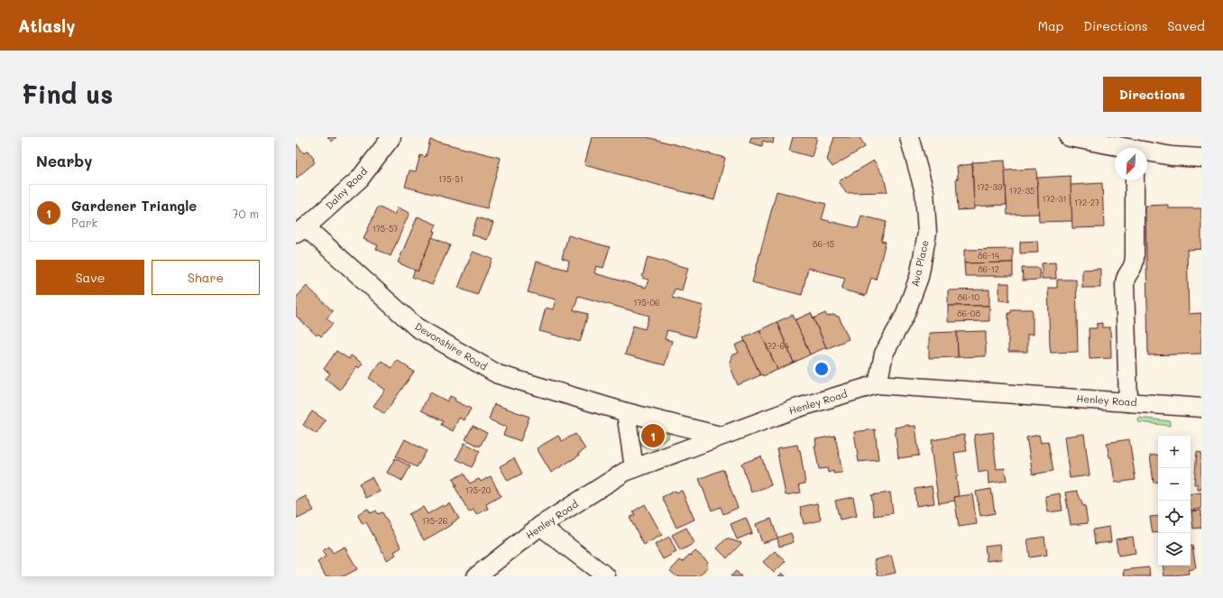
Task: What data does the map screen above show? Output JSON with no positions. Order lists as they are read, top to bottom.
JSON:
{
  "streets": {
    "street": [
      "Dalny Road",
      "Ava Place",
      "Devonshire Road",
      "Henley Road"
    ]
  },
  "crossings": [
    ["Dalny Road", "Devonshire Road"],
    ["Ava Place", "Henley Road"],
    ["Devonshire Road", "Henley Road"]
  ],
  "house_numbers": [
    "175-51",
    "172-39",
    "172-35",
    "172-31",
    "172-27",
    "175-57",
    "86-15",
    "86-14",
    "86-12",
    "86-10",
    "175-06",
    "86-08",
    "172-64",
    "175-20",
    "175-26"
  ],
  "north": "bottom left",
  "page": {
    "header": "Atlasly",
    "nav": ["Map", "Directions", "Saved"],
    "buttons": [
      "Directions",
      ["Save", "Share"]
    ],
    "title": "Find us",
    "heading": "Nearby",
    "list": [
      {
        "mark": "1",
        "name": "Gardener Triangle",
        "note": "Park",
        "value": "70 m"
      }
    ],
    "pins": "1",
    "map_buttons": ["+", "−"]
  }
}
